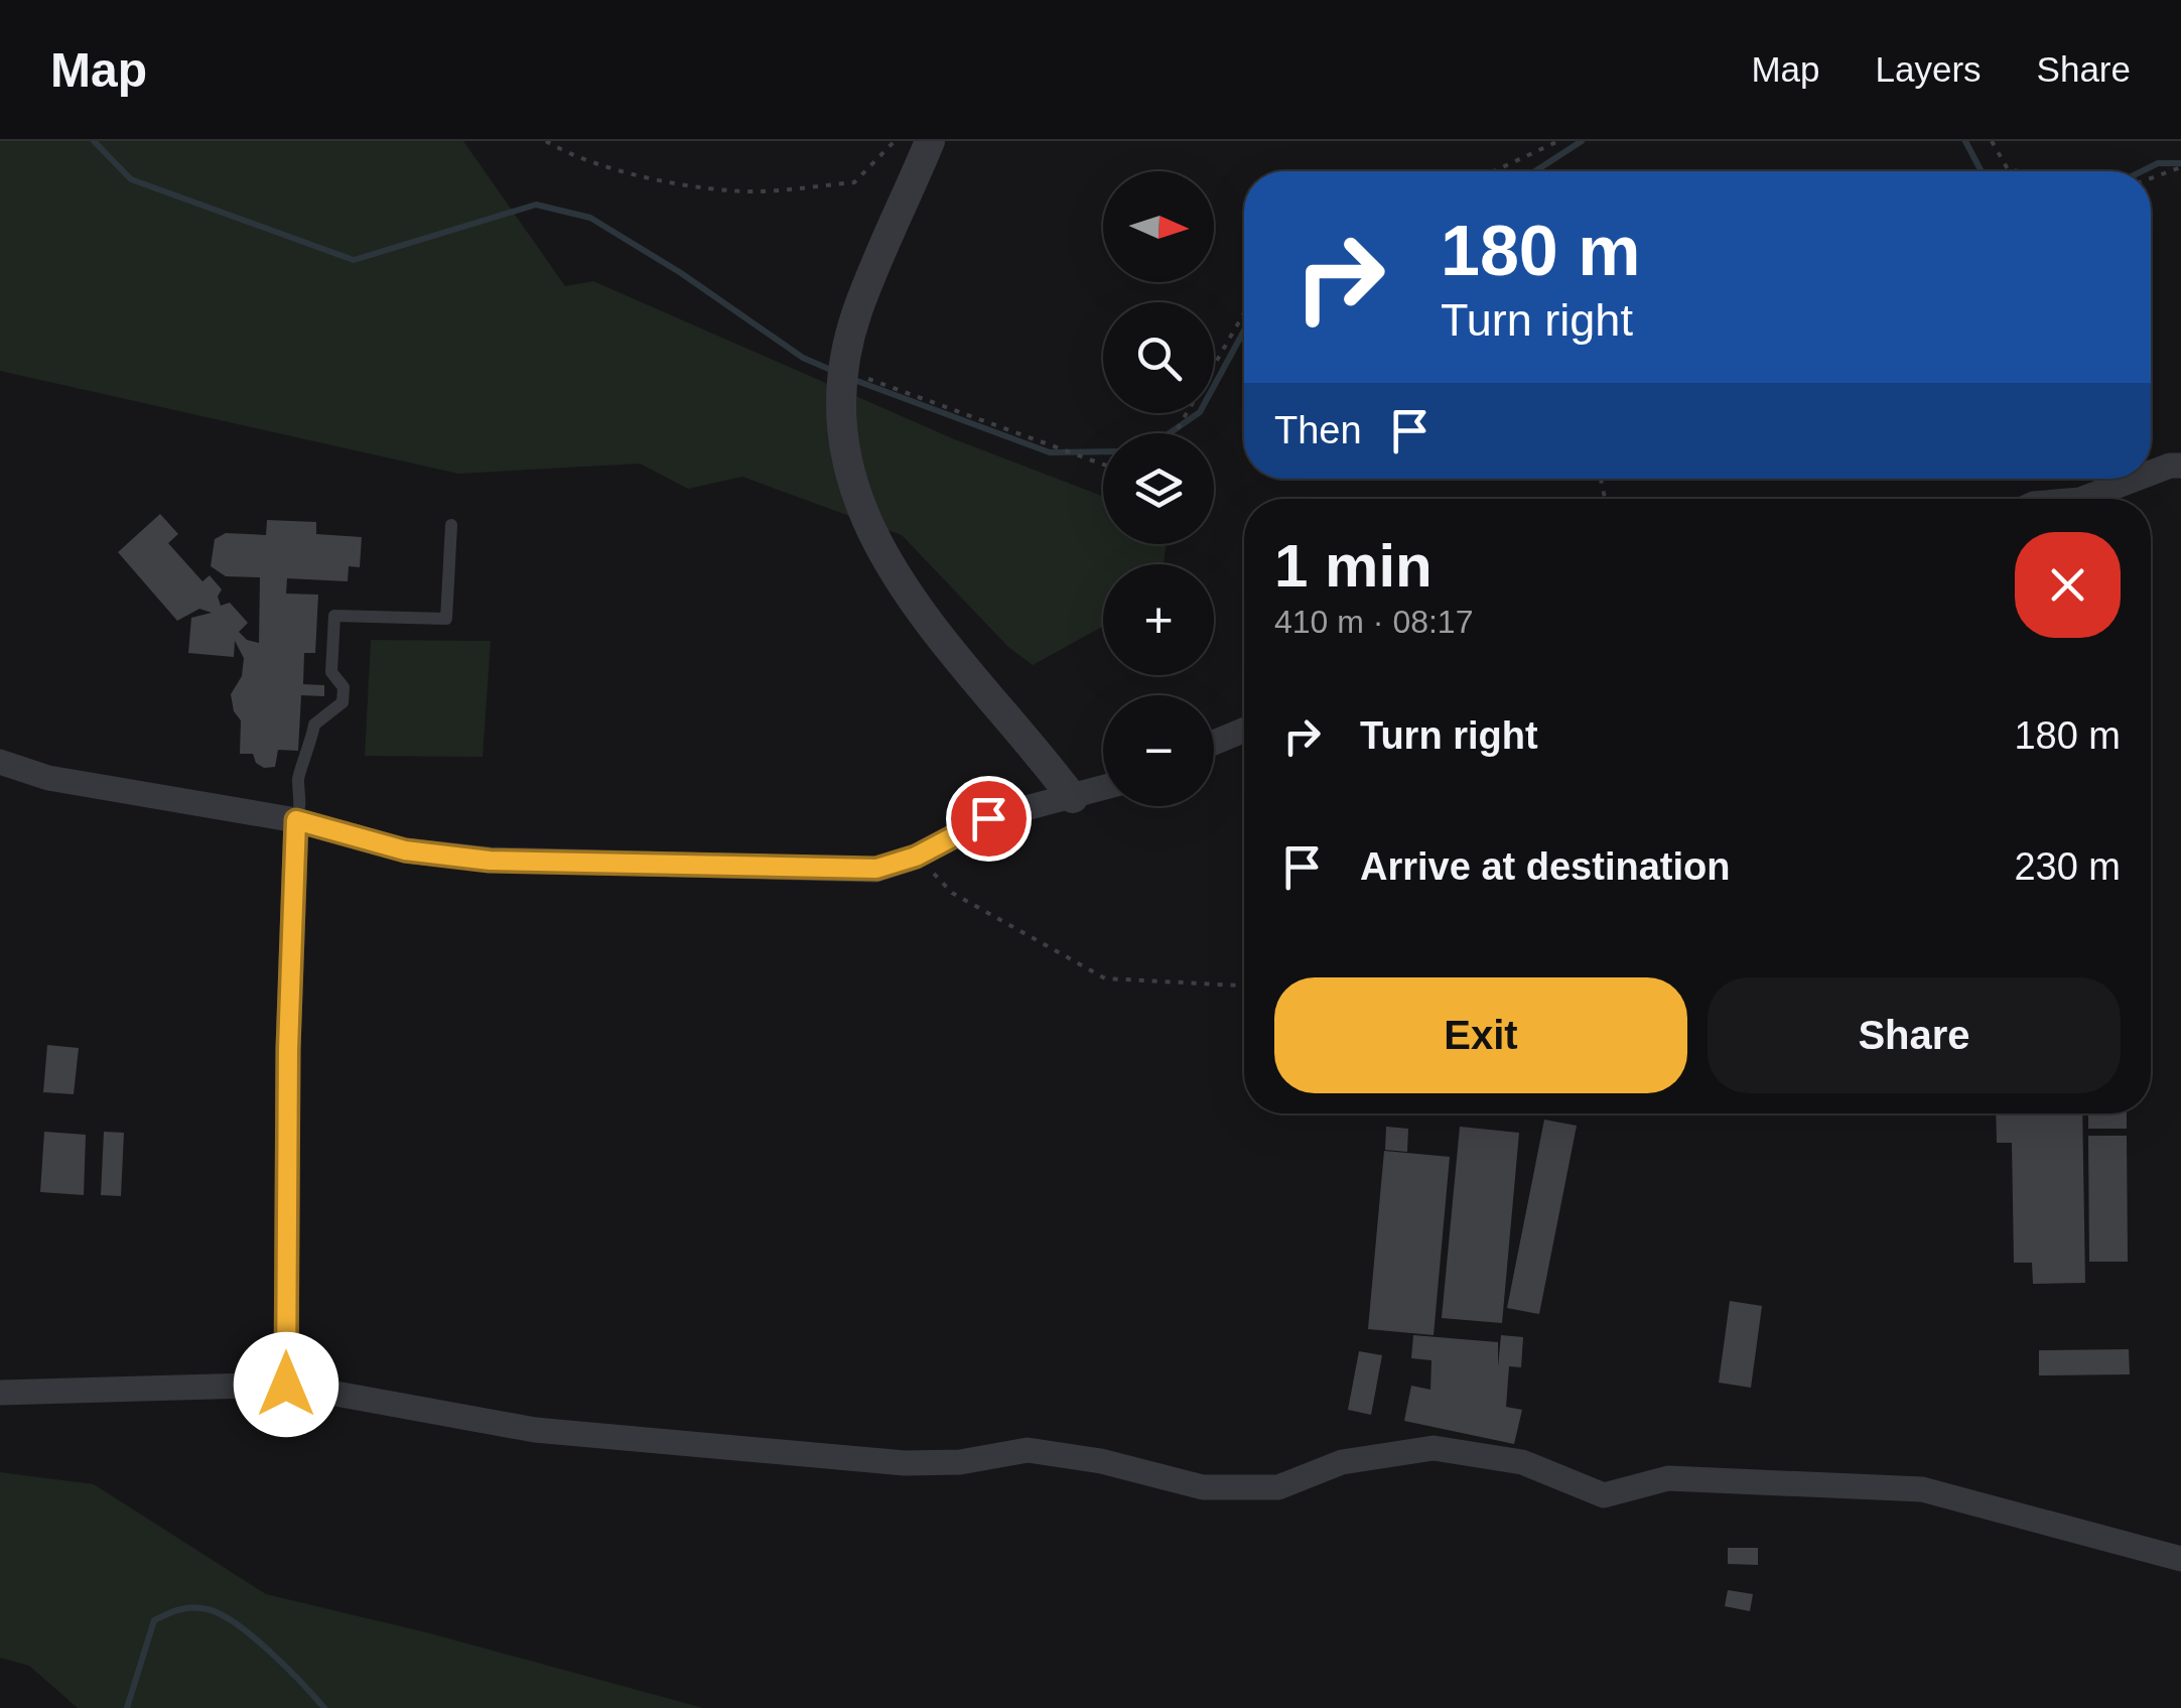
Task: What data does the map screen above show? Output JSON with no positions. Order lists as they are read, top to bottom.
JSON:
{
  "north": "right",
  "page": {
    "header": "Map",
    "nav": ["Map", "Layers", "Share"],
    "map_buttons": ["+", "−"],
    "turn": ["180 m", "Turn right"],
    "then": "Then",
    "heading": ["1 min", "410 m · 08:17"],
    "list": [
      {
        "name": "Turn right",
        "value": "180 m"
      },
      {
        "name": "Arrive at destination",
        "value": "230 m"
      }
    ],
    "buttons": ["Exit", "Share"]
  }
}
